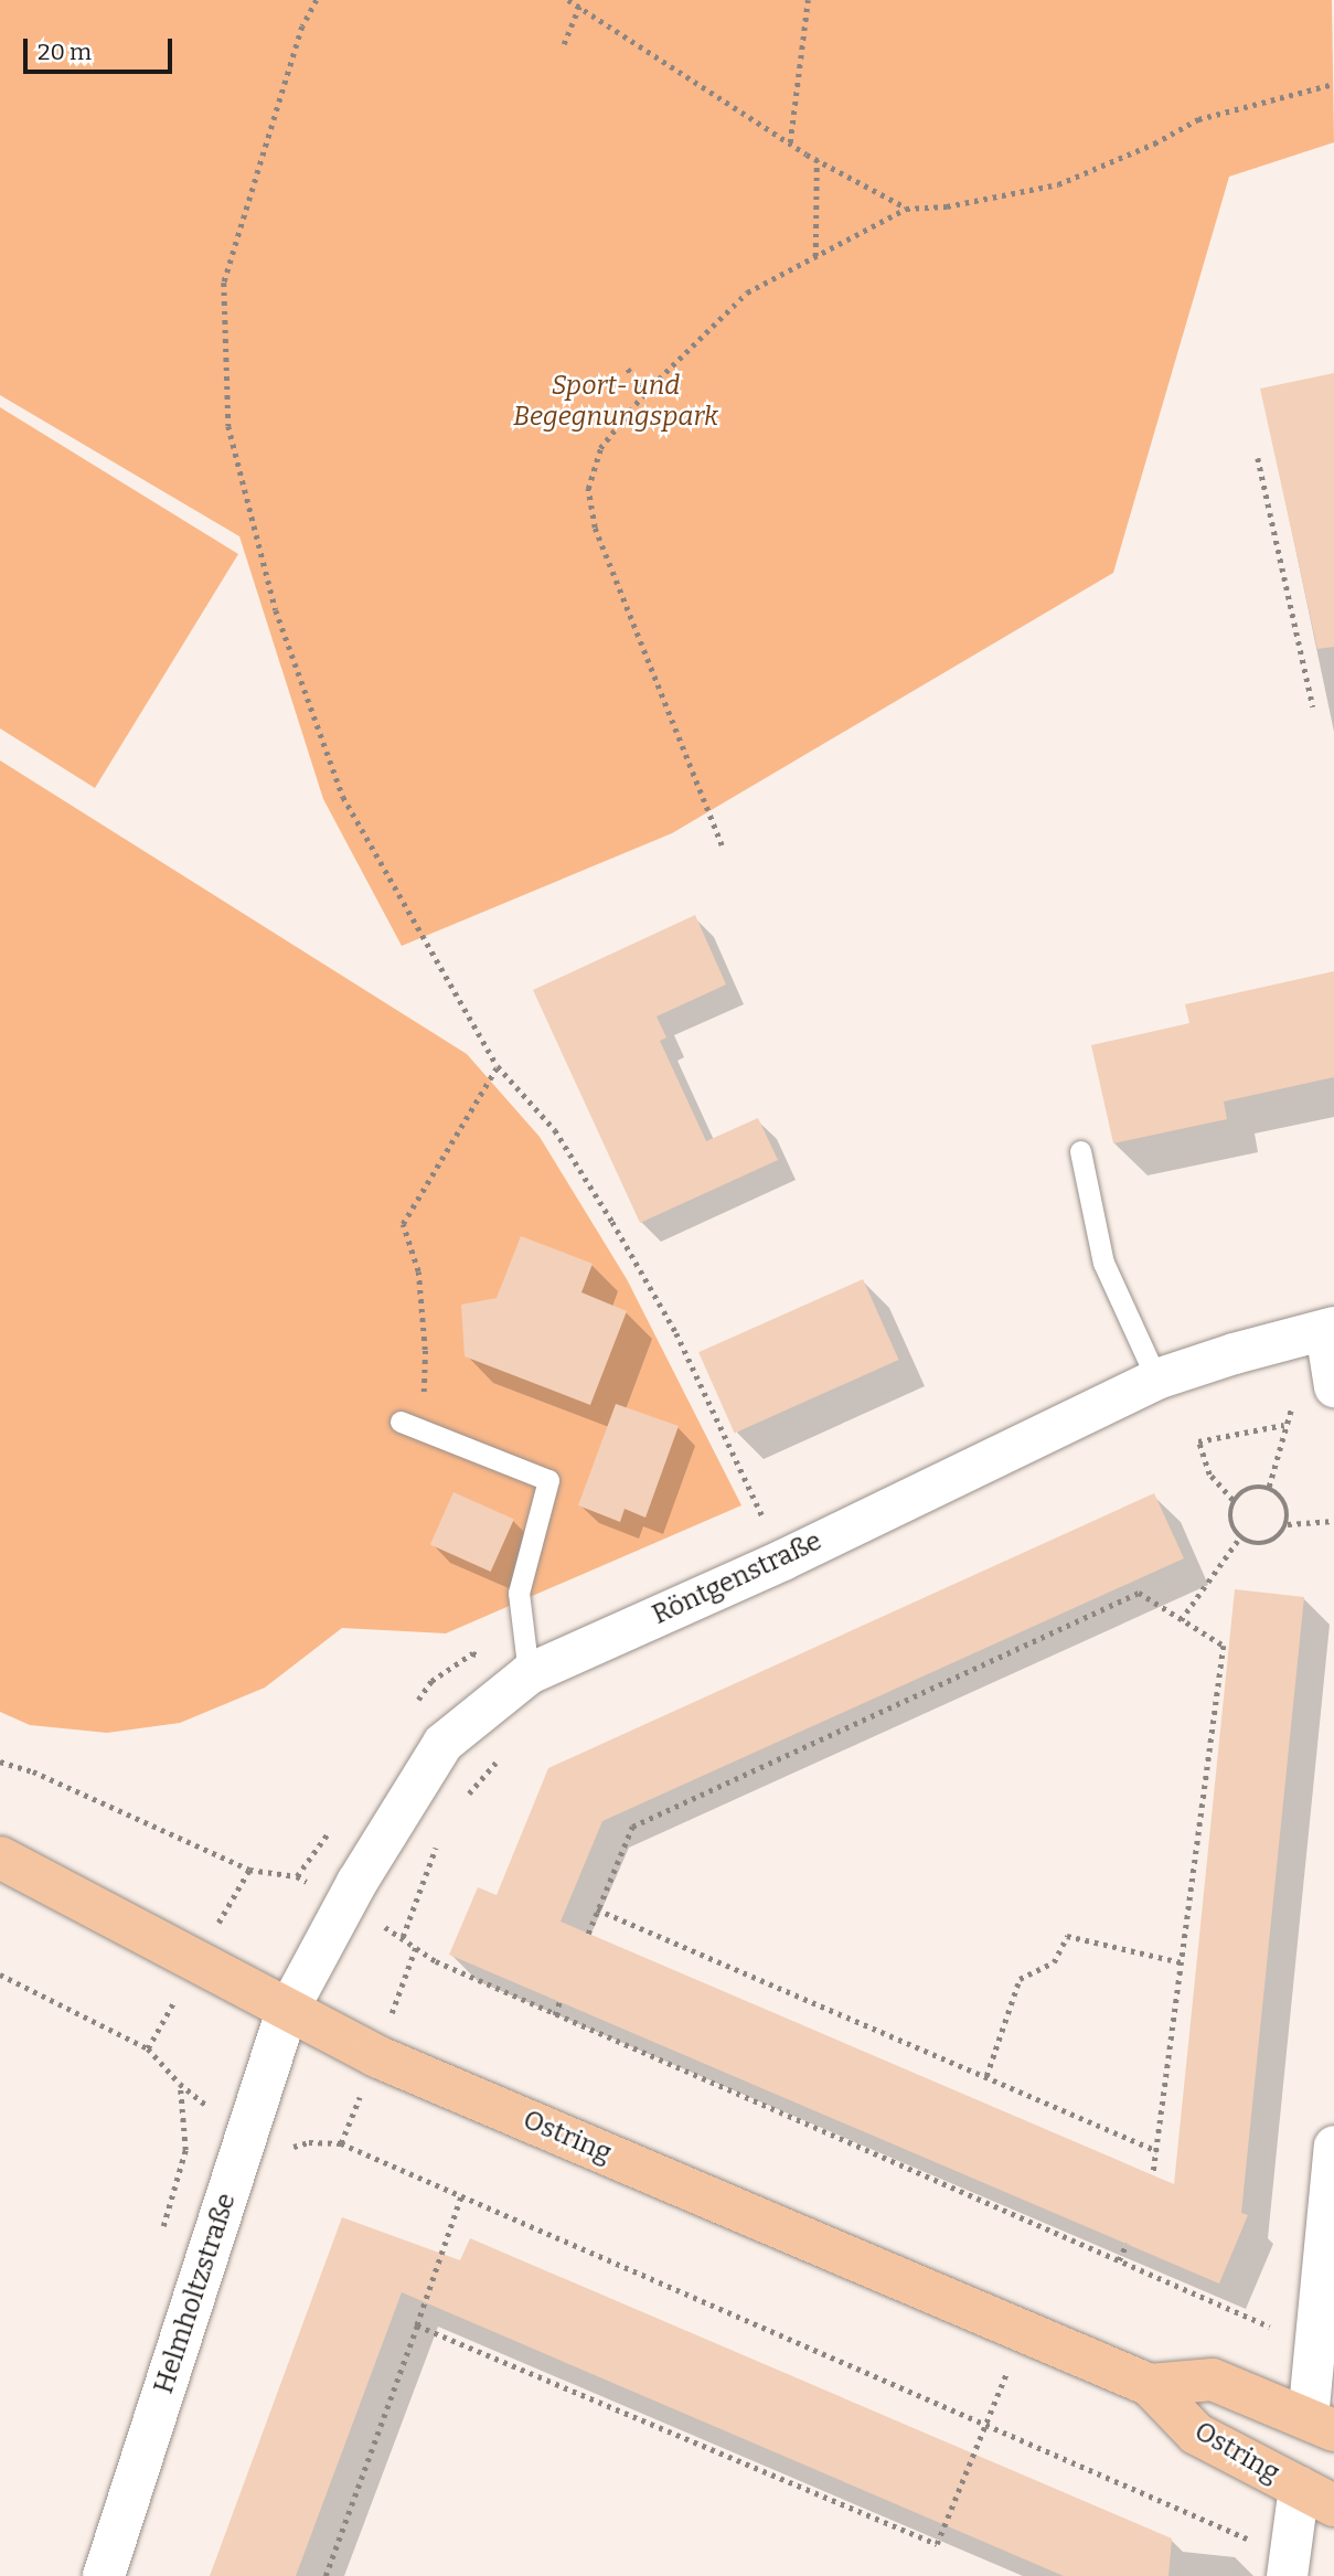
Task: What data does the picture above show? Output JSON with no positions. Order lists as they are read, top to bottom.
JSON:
{
  "streets": {
    "main road": ["Ostring"],
    "street": ["Röntgenstraße", "Helmholtzstraße"]
  },
  "crossings": [
    ["Röntgenstraße", "Ostring"],
    ["Röntgenstraße", "Helmholtzstraße"],
    ["Ostring", "Helmholtzstraße"]
  ],
  "parks": ["Sport- und Begegnungspark"],
  "scale_bar": "20 m"
}
